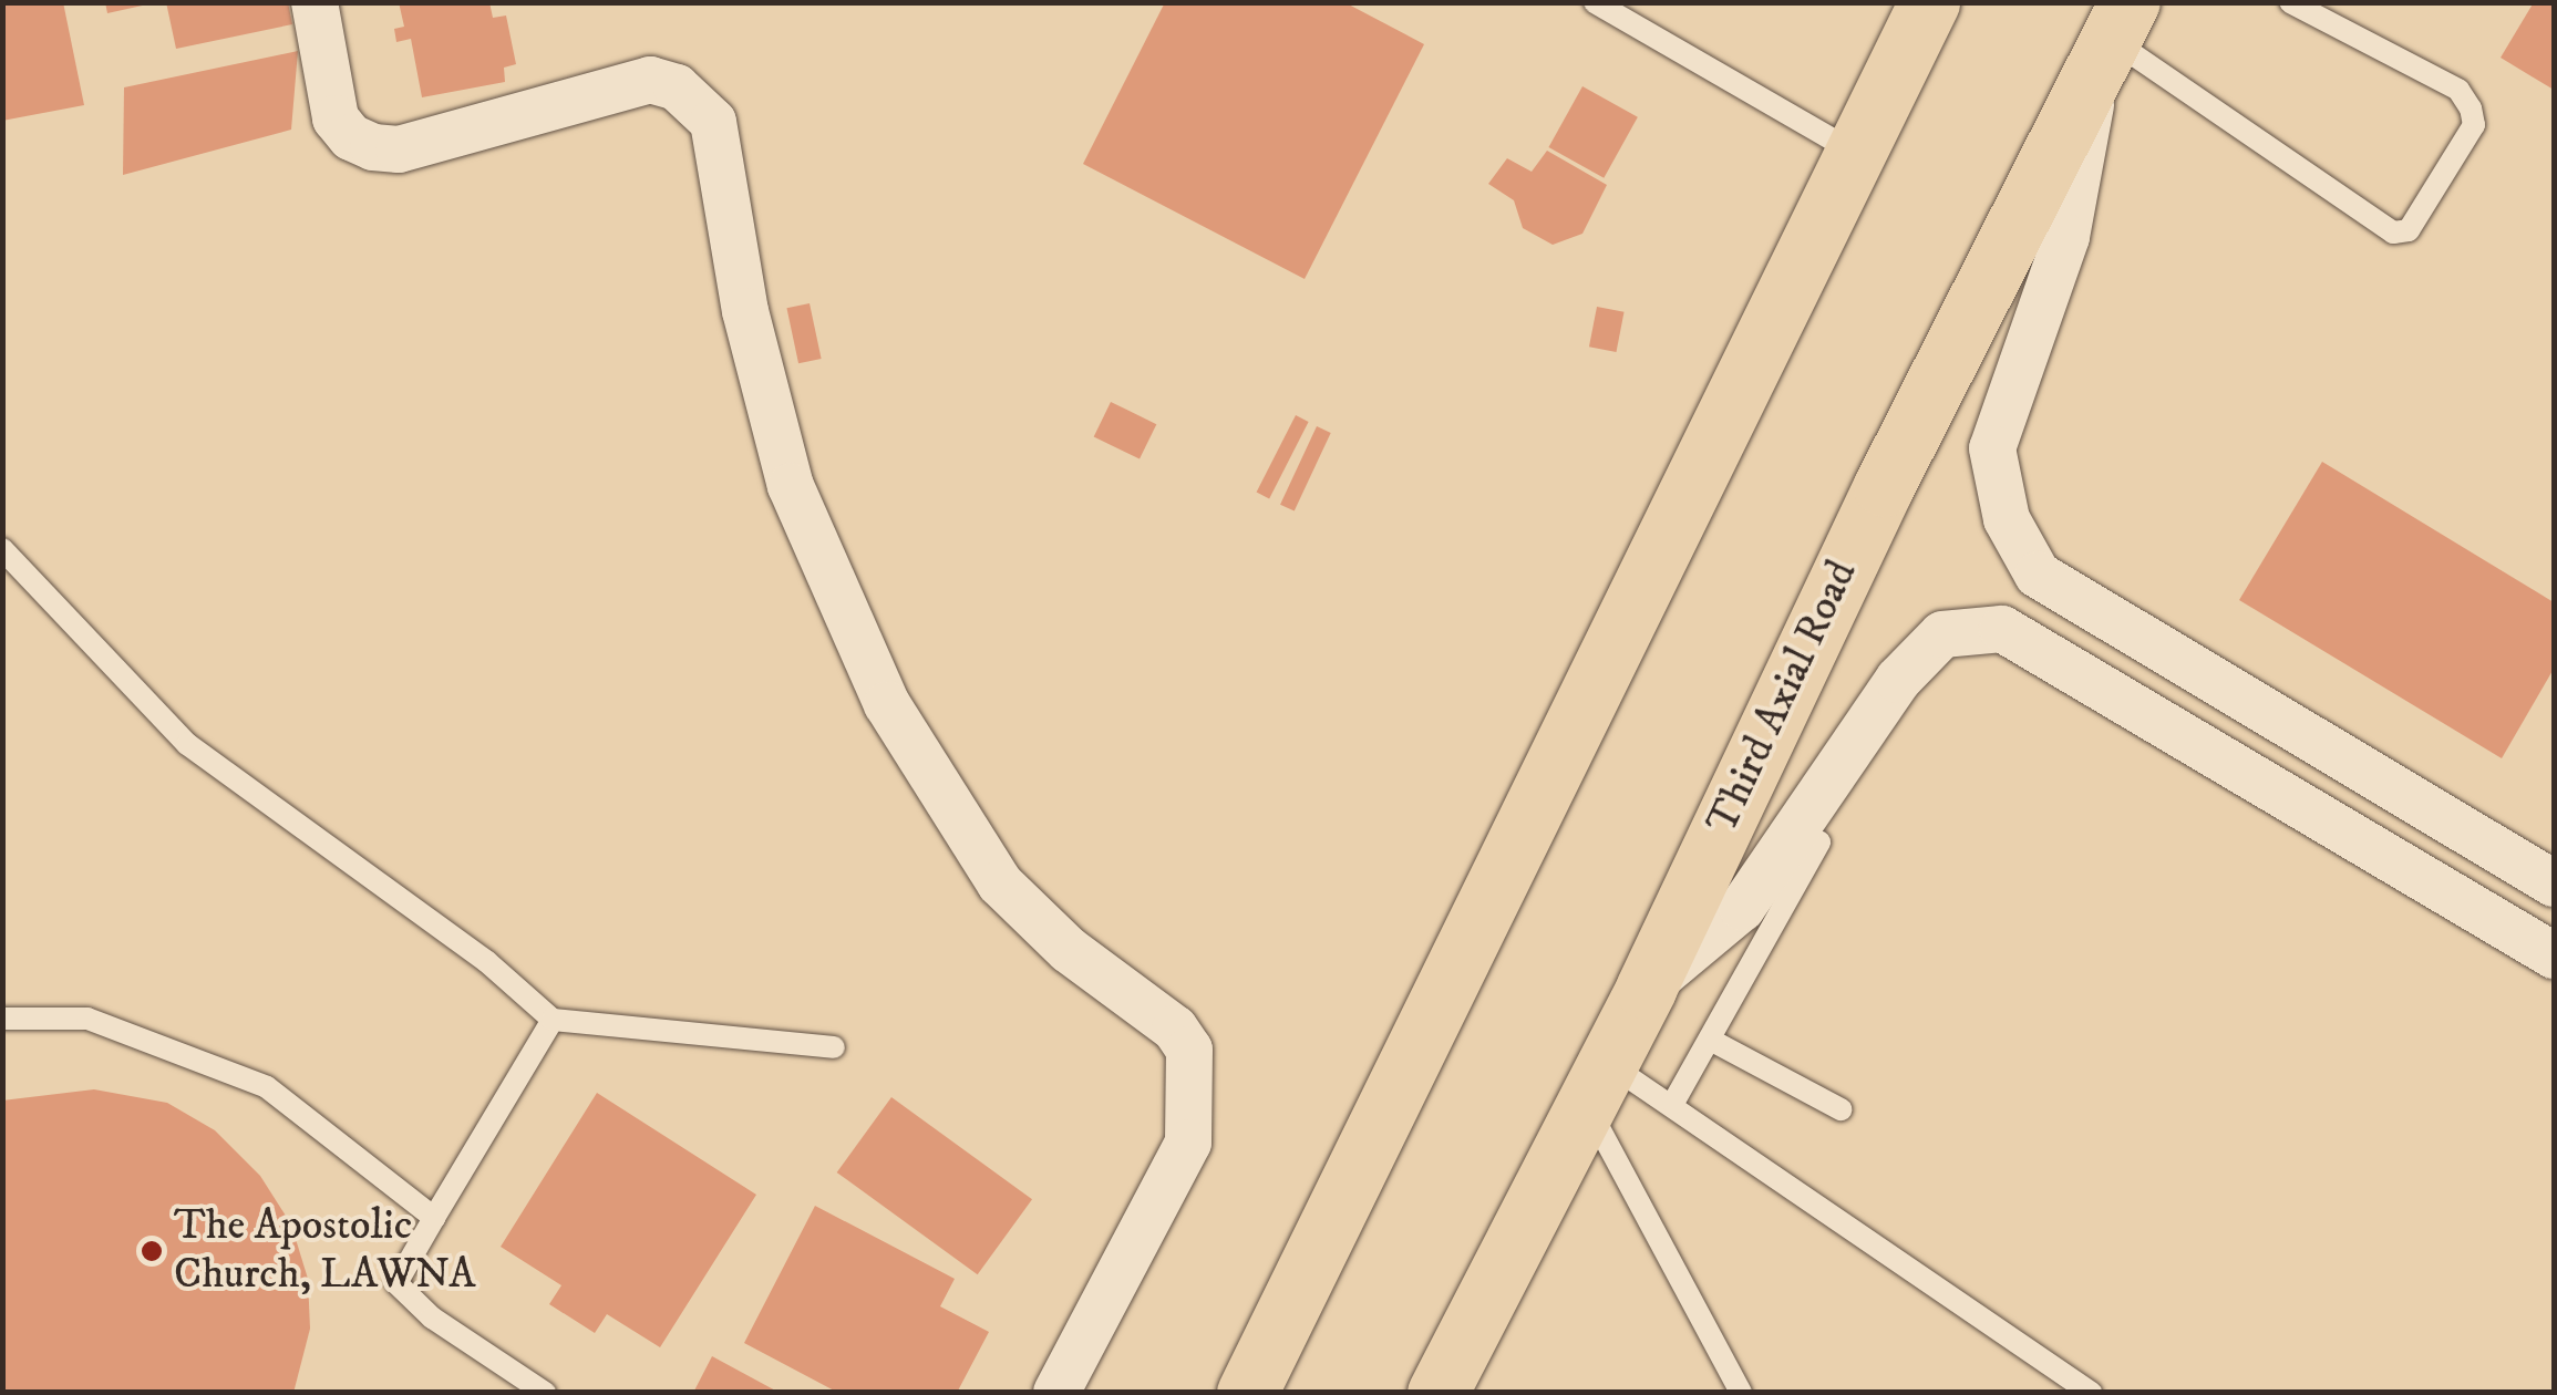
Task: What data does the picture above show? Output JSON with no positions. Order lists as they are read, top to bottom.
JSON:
{
  "streets": {
    "highway": ["Third Axial Road"]
  },
  "places": ["The Apostolic Church, LAWNA"]
}
